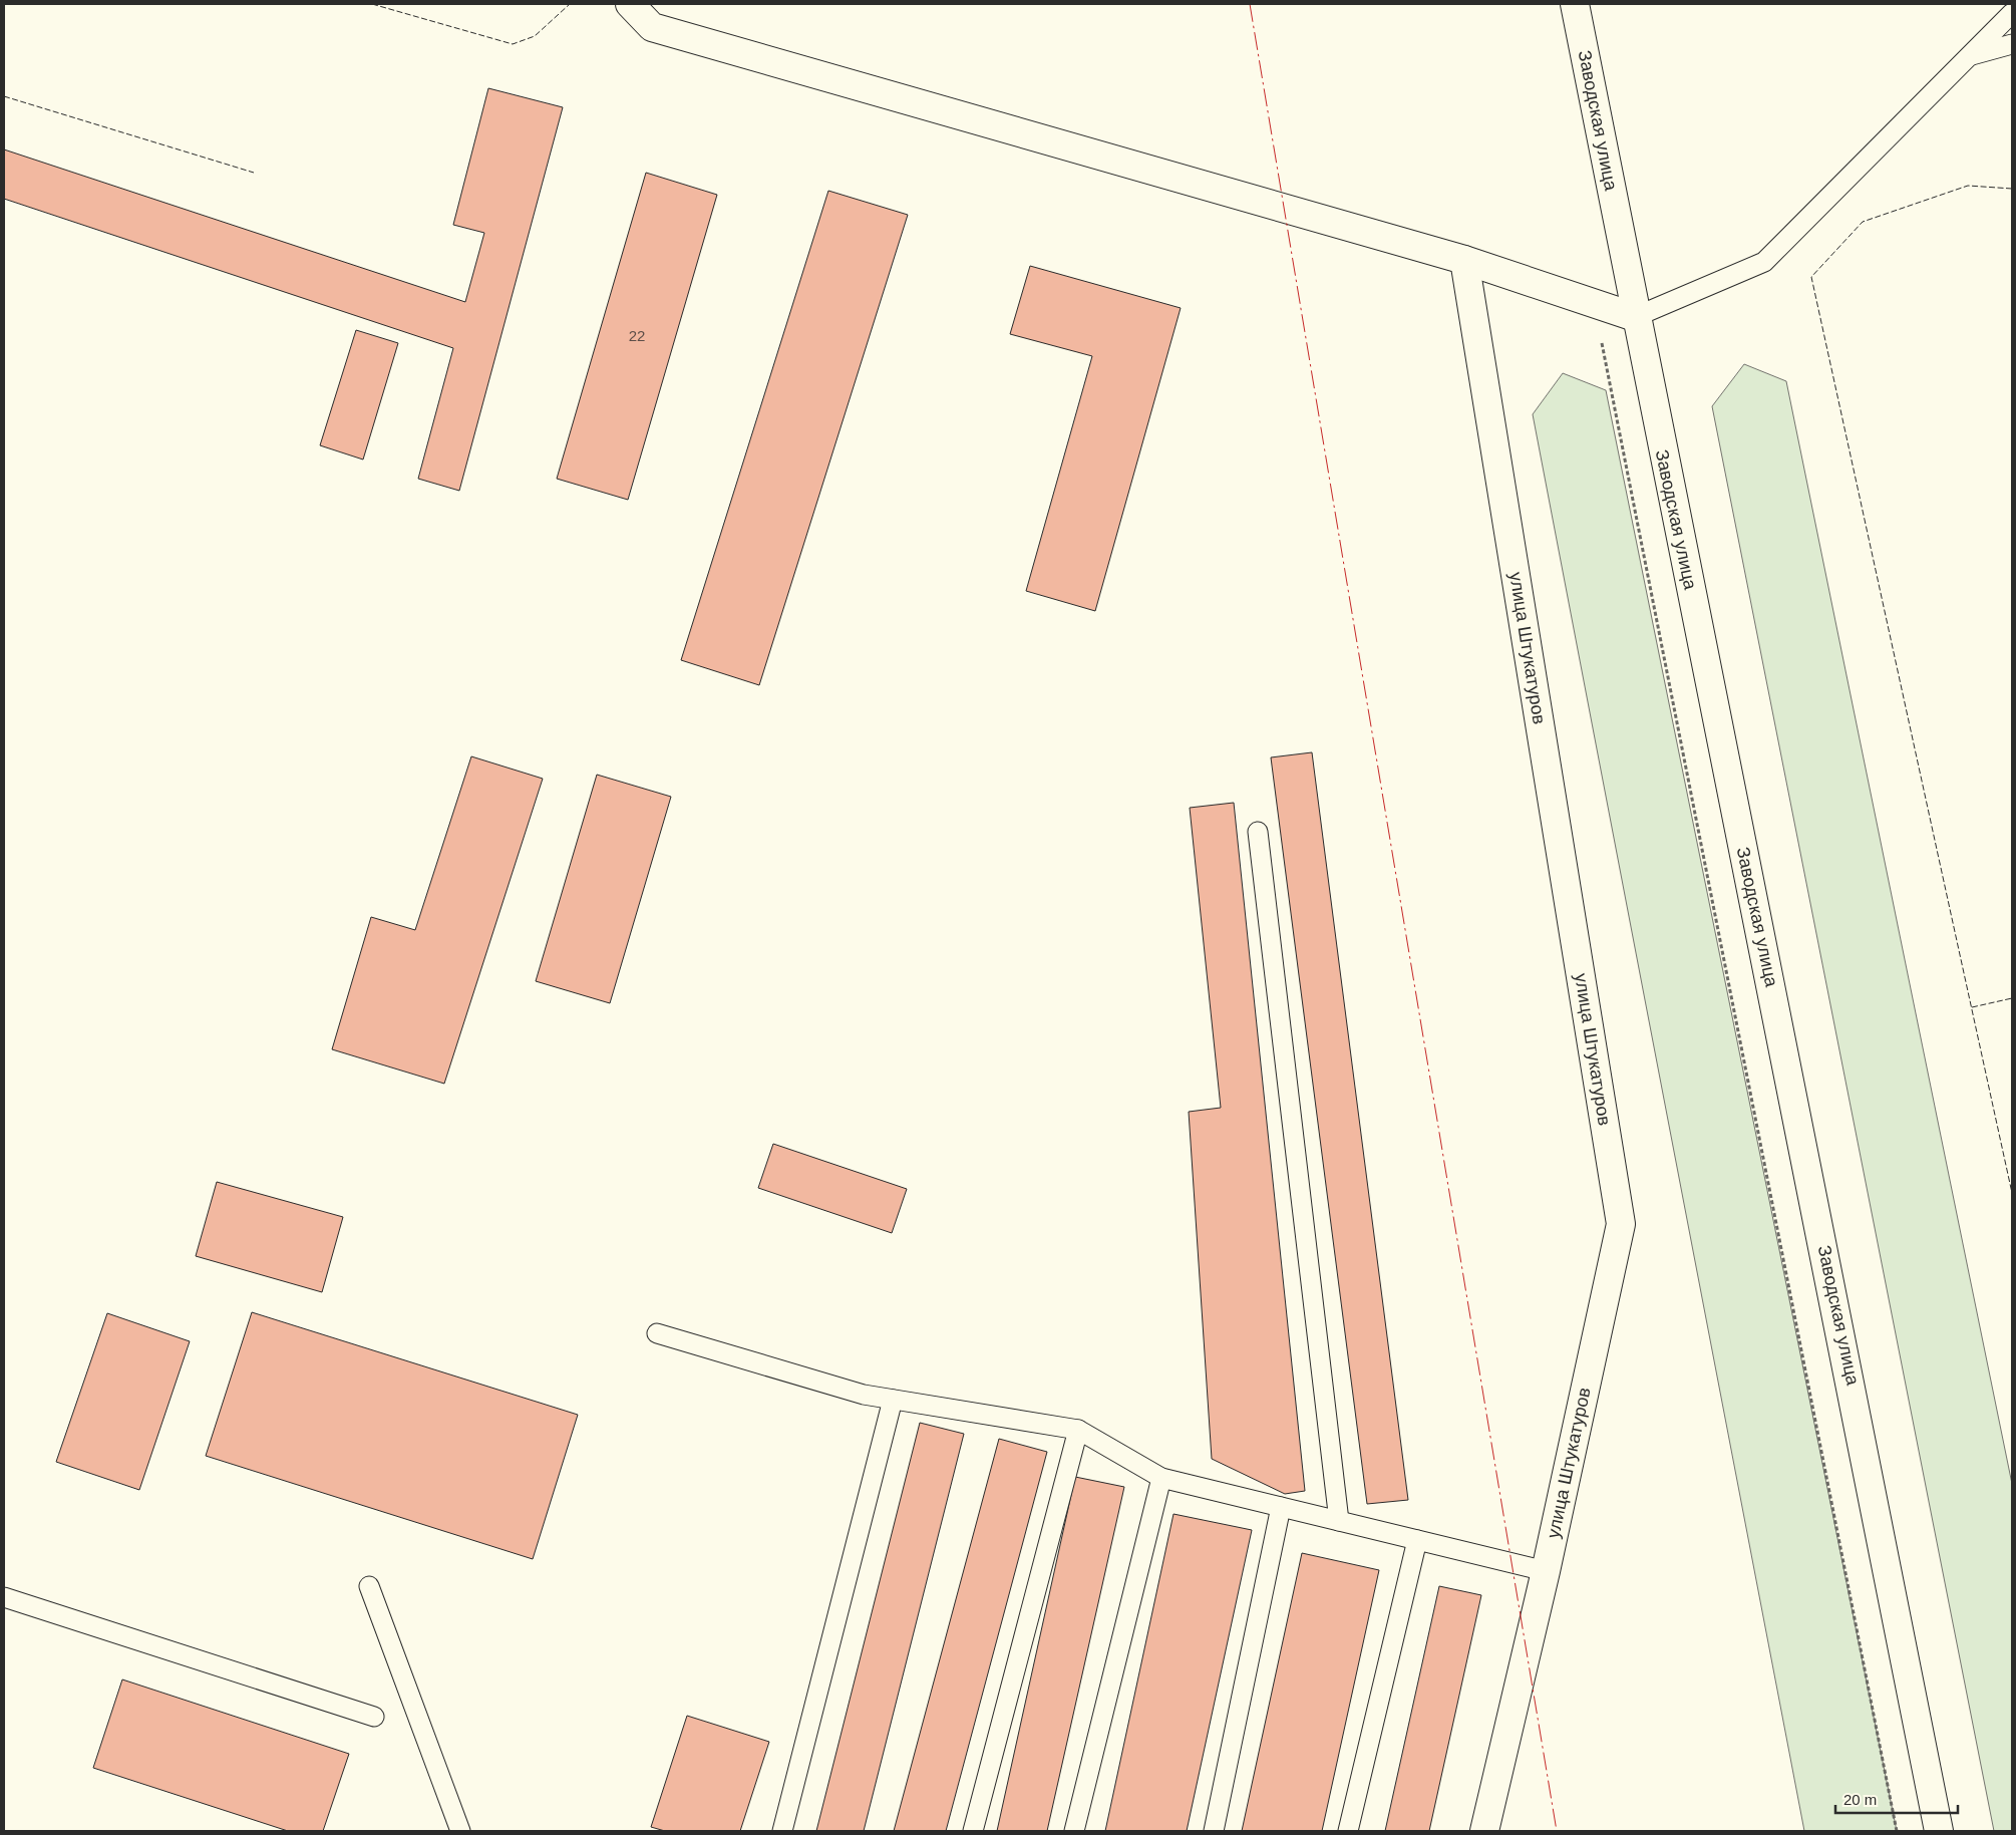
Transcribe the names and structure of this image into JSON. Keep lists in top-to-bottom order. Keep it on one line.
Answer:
{"streets":{"street":["Заводская улица","улица Штукатуров"]},"house_numbers":["22"],"scale_bar":"20 m"}
